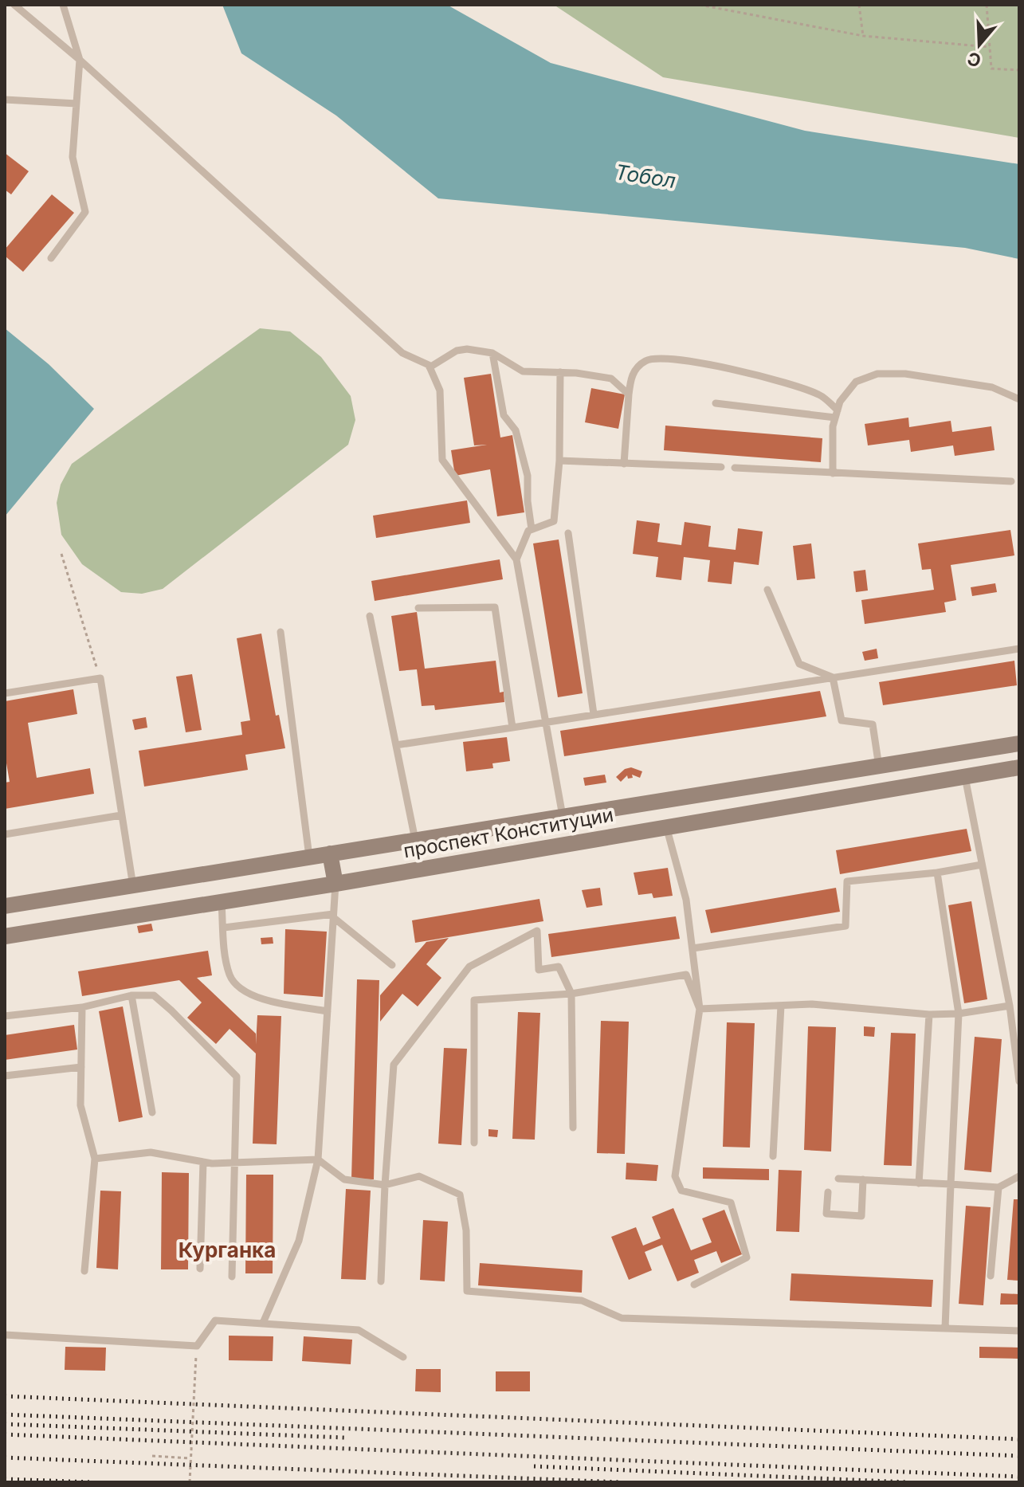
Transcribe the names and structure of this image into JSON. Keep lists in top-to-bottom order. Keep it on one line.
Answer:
{"streets":{"main road":["проспект Конституции"]},"districts":["Курганка"],"water":["Тобол"],"north":"bottom"}
